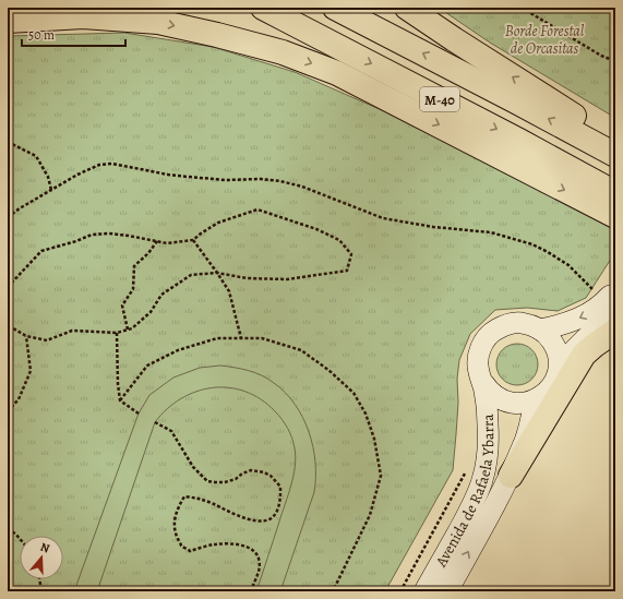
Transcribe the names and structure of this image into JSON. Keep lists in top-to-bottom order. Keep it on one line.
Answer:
{"streets":{"highway":["M-40"],"main road":["Avenida de Rafaela Ybarra"]},"parks":["Borde Forestal de Orcasitas"],"scale_bar":"50 m","north":"top"}
